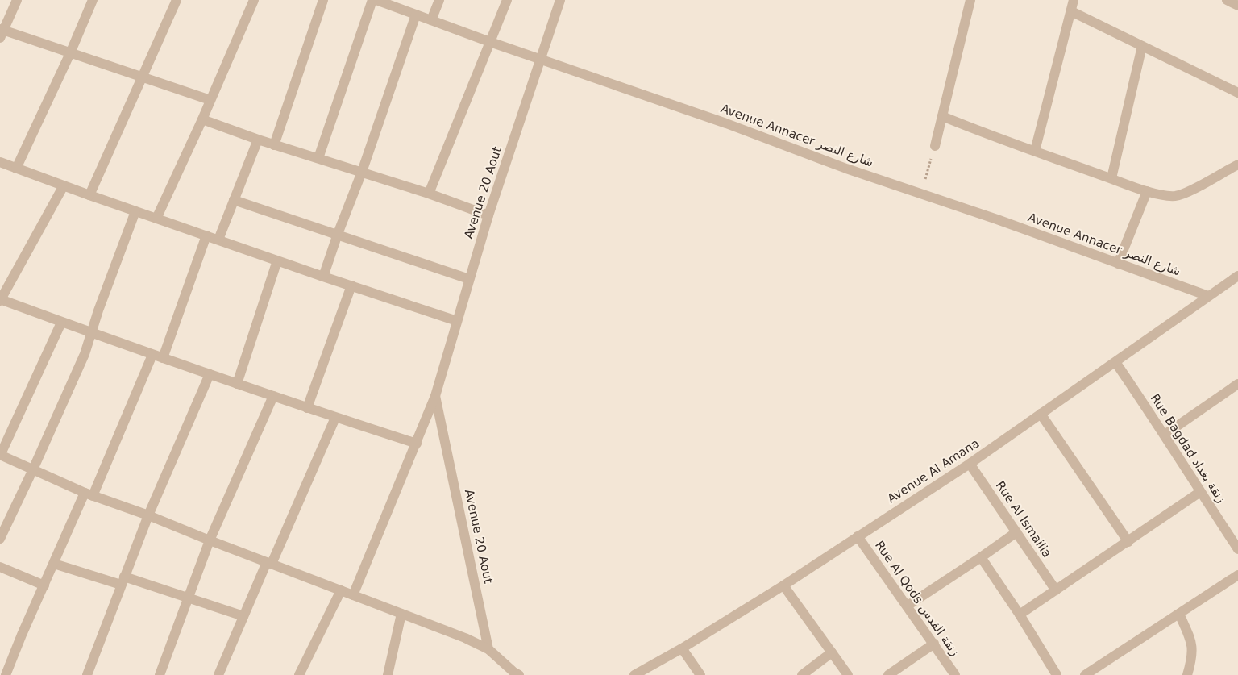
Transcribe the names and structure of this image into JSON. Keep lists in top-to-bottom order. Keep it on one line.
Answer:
{"streets":{"street":["Avenue Annacer شارع النصر","Avenue 20 Aout","Rue Bagdad زنقة بغداد","Avenue Al Amana","Rue Al Ismailia","Rue Al Qods زنقة القدس"]},"crossings":[["Avenue Annacer شارع النصر","Avenue 20 Aout"],["Avenue Annacer شارع النصر","Avenue Al Amana"],["Rue Bagdad زنقة بغداد","Avenue Al Amana"],["Avenue Al Amana","Rue Al Ismailia"],["Avenue Al Amana","Rue Al Qods زنقة القدس"]]}
